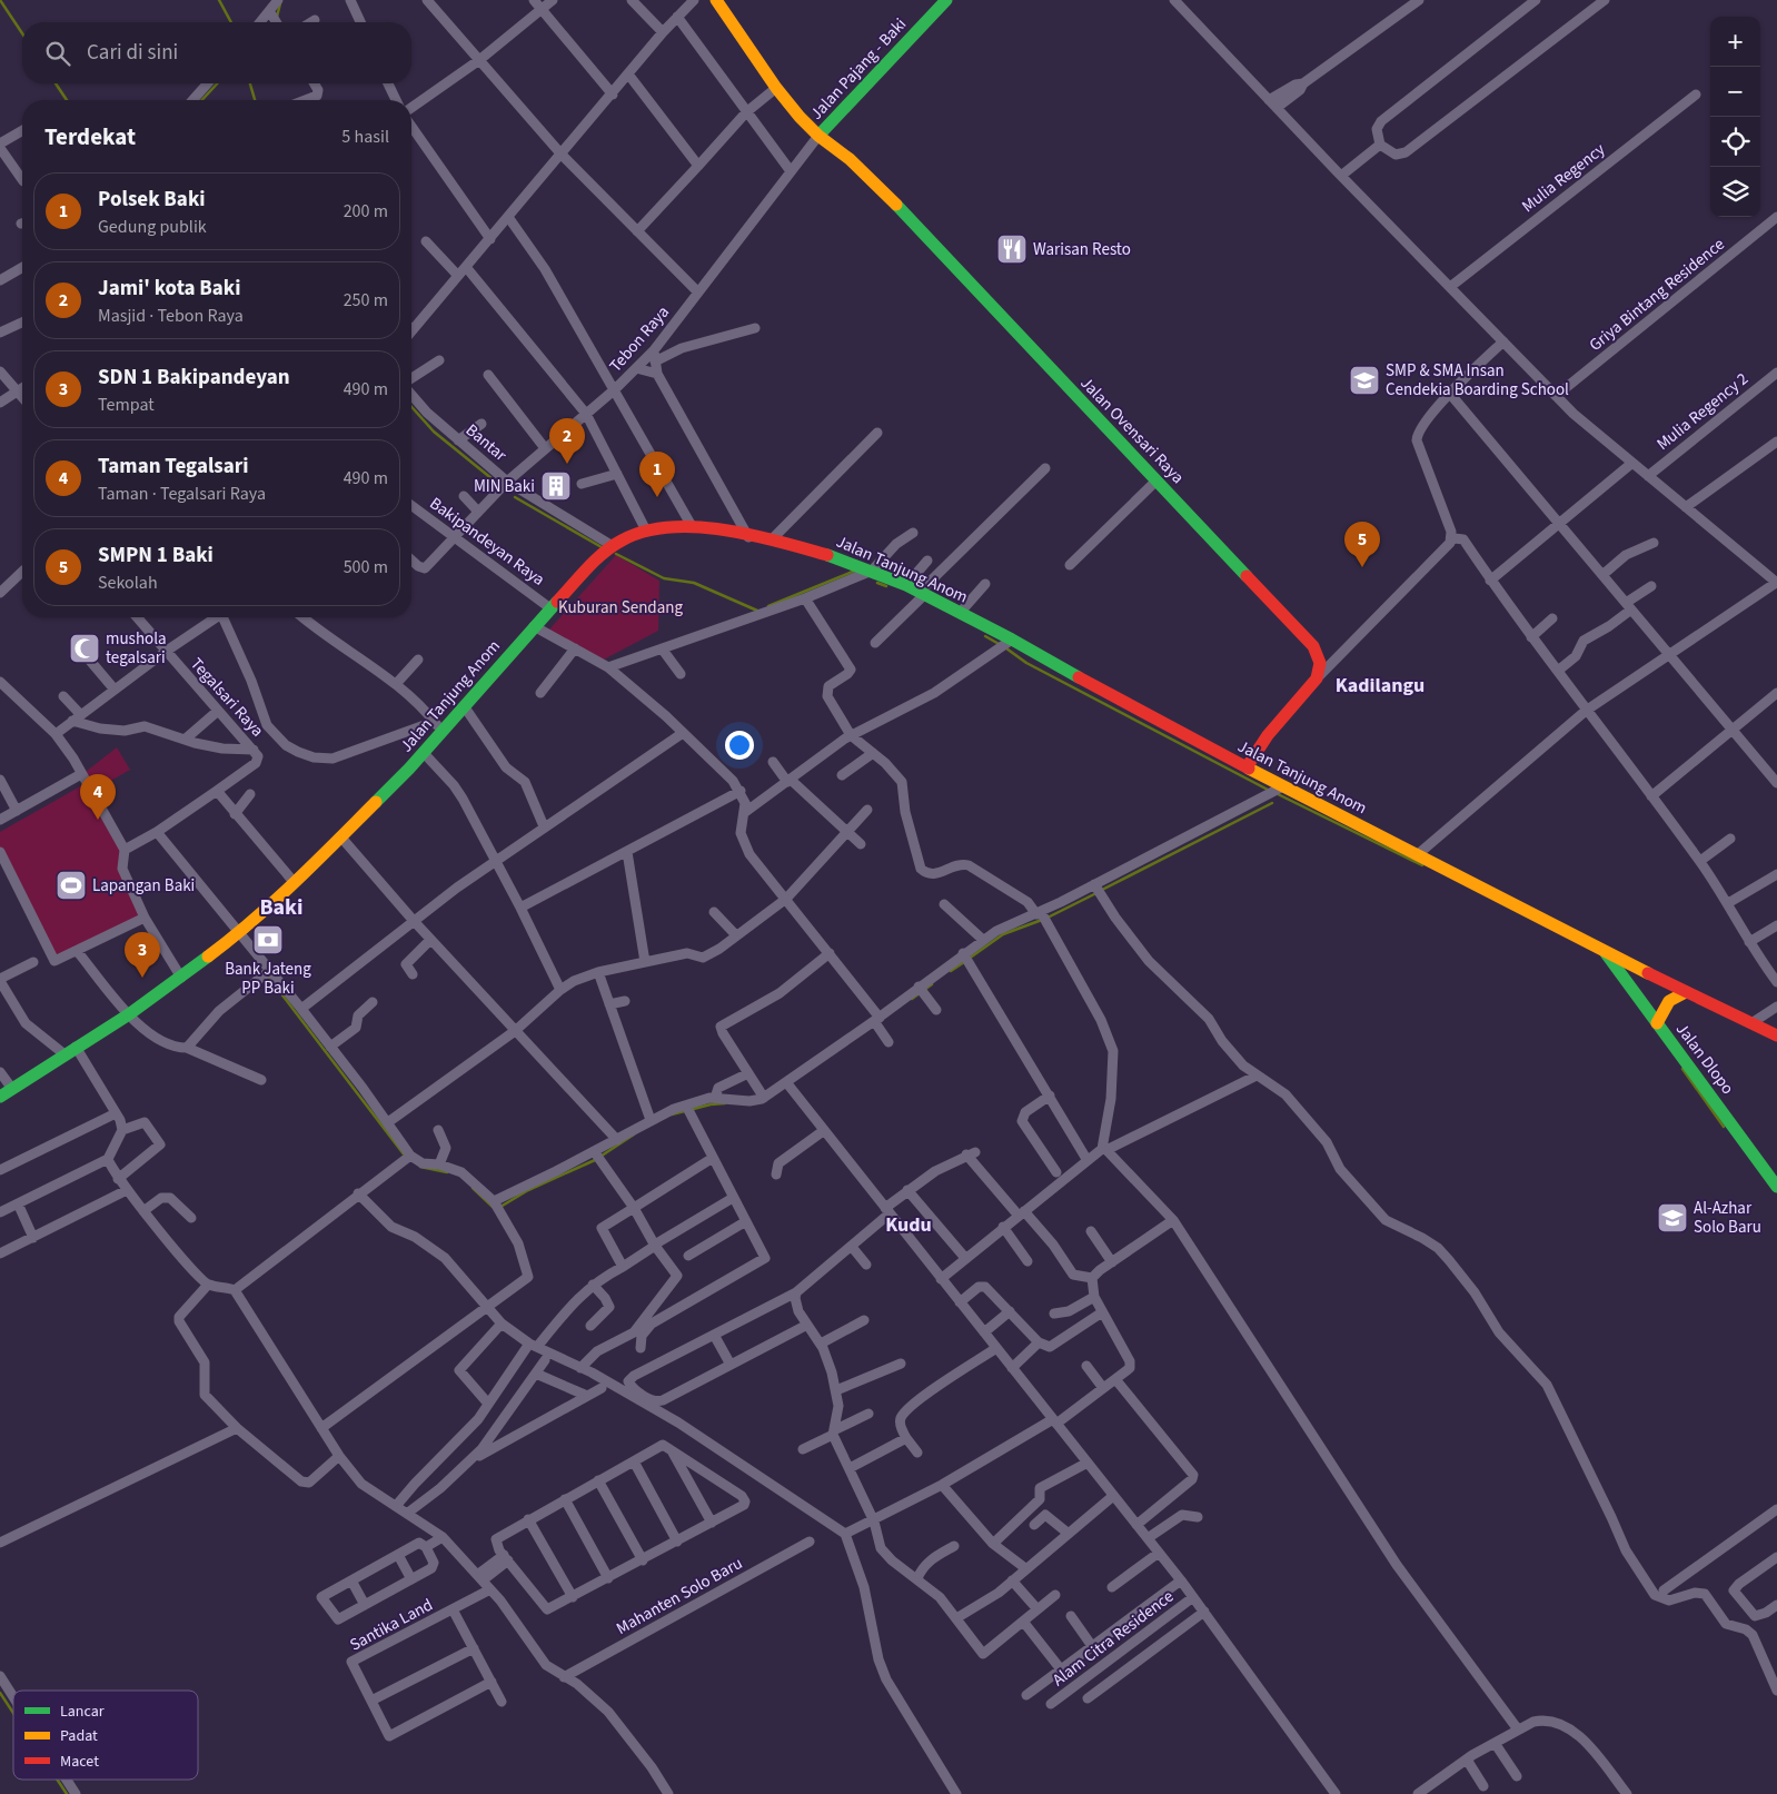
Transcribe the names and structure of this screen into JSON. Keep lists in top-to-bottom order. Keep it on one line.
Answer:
{"streets":{"main road":["Jalan Pajang - Baki","Jalan Ovensari Raya","Jalan Tanjung Anom","Jalan Dlopo"],"street":["Mulia Regency","Griya Bintang Residence","Tebon Raya","Mulia Regency 2","Bantar","Bakipandeyan Raya","Tegalsari Raya","Mahanten Solo Baru","Santika Land","Alam Citra Residence"]},"crossings":[["Jalan Pajang - Baki","Tebon Raya"],["Jalan Pajang - Baki","Jalan Ovensari Raya"],["Tebon Raya","Jalan Ovensari Raya"],["Tebon Raya","Bantar"],["Tebon Raya","Bakipandeyan Raya"],["Bantar","Jalan Tanjung Anom"],["Bakipandeyan Raya","Jalan Tanjung Anom"],["Jalan Tanjung Anom","Jalan Dlopo"]],"districts":["Kadilangu","Baki","Kudu"],"parks":["Kuburan Sendang"],"places":{"restaurant":["Warisan Resto"],"school or university":["SMP & SMA Insan Cendekia Boarding School","Al-Azhar Solo Baru"],"building":["MIN Baki"],"mosque":["mushola tegalsari"],"sports":["Lapangan Baki"],"bank":["Bank Jateng PP Baki"]},"legend":["Lancar","Padat","Macet"],"page":{"map_buttons":["+","−"],"search":"Cari di sini","heading":["Terdekat","5 hasil"],"list":[{"mark":"1","name":"Polsek Baki","note":"Gedung publik","value":"200 m"},{"mark":"2","name":"Jami' kota Baki","note":"Masjid · Tebon Raya","value":"250 m"},{"mark":"3","name":"SDN 1 Bakipandeyan","note":"Tempat","value":"490 m"},{"mark":"4","name":"Taman Tegalsari","note":"Taman · Tegalsari Raya","value":"490 m"},{"mark":"5","name":"SMPN 1 Baki","note":"Sekolah","value":"500 m"}],"pins":["2","1","5","4","3"]}}
